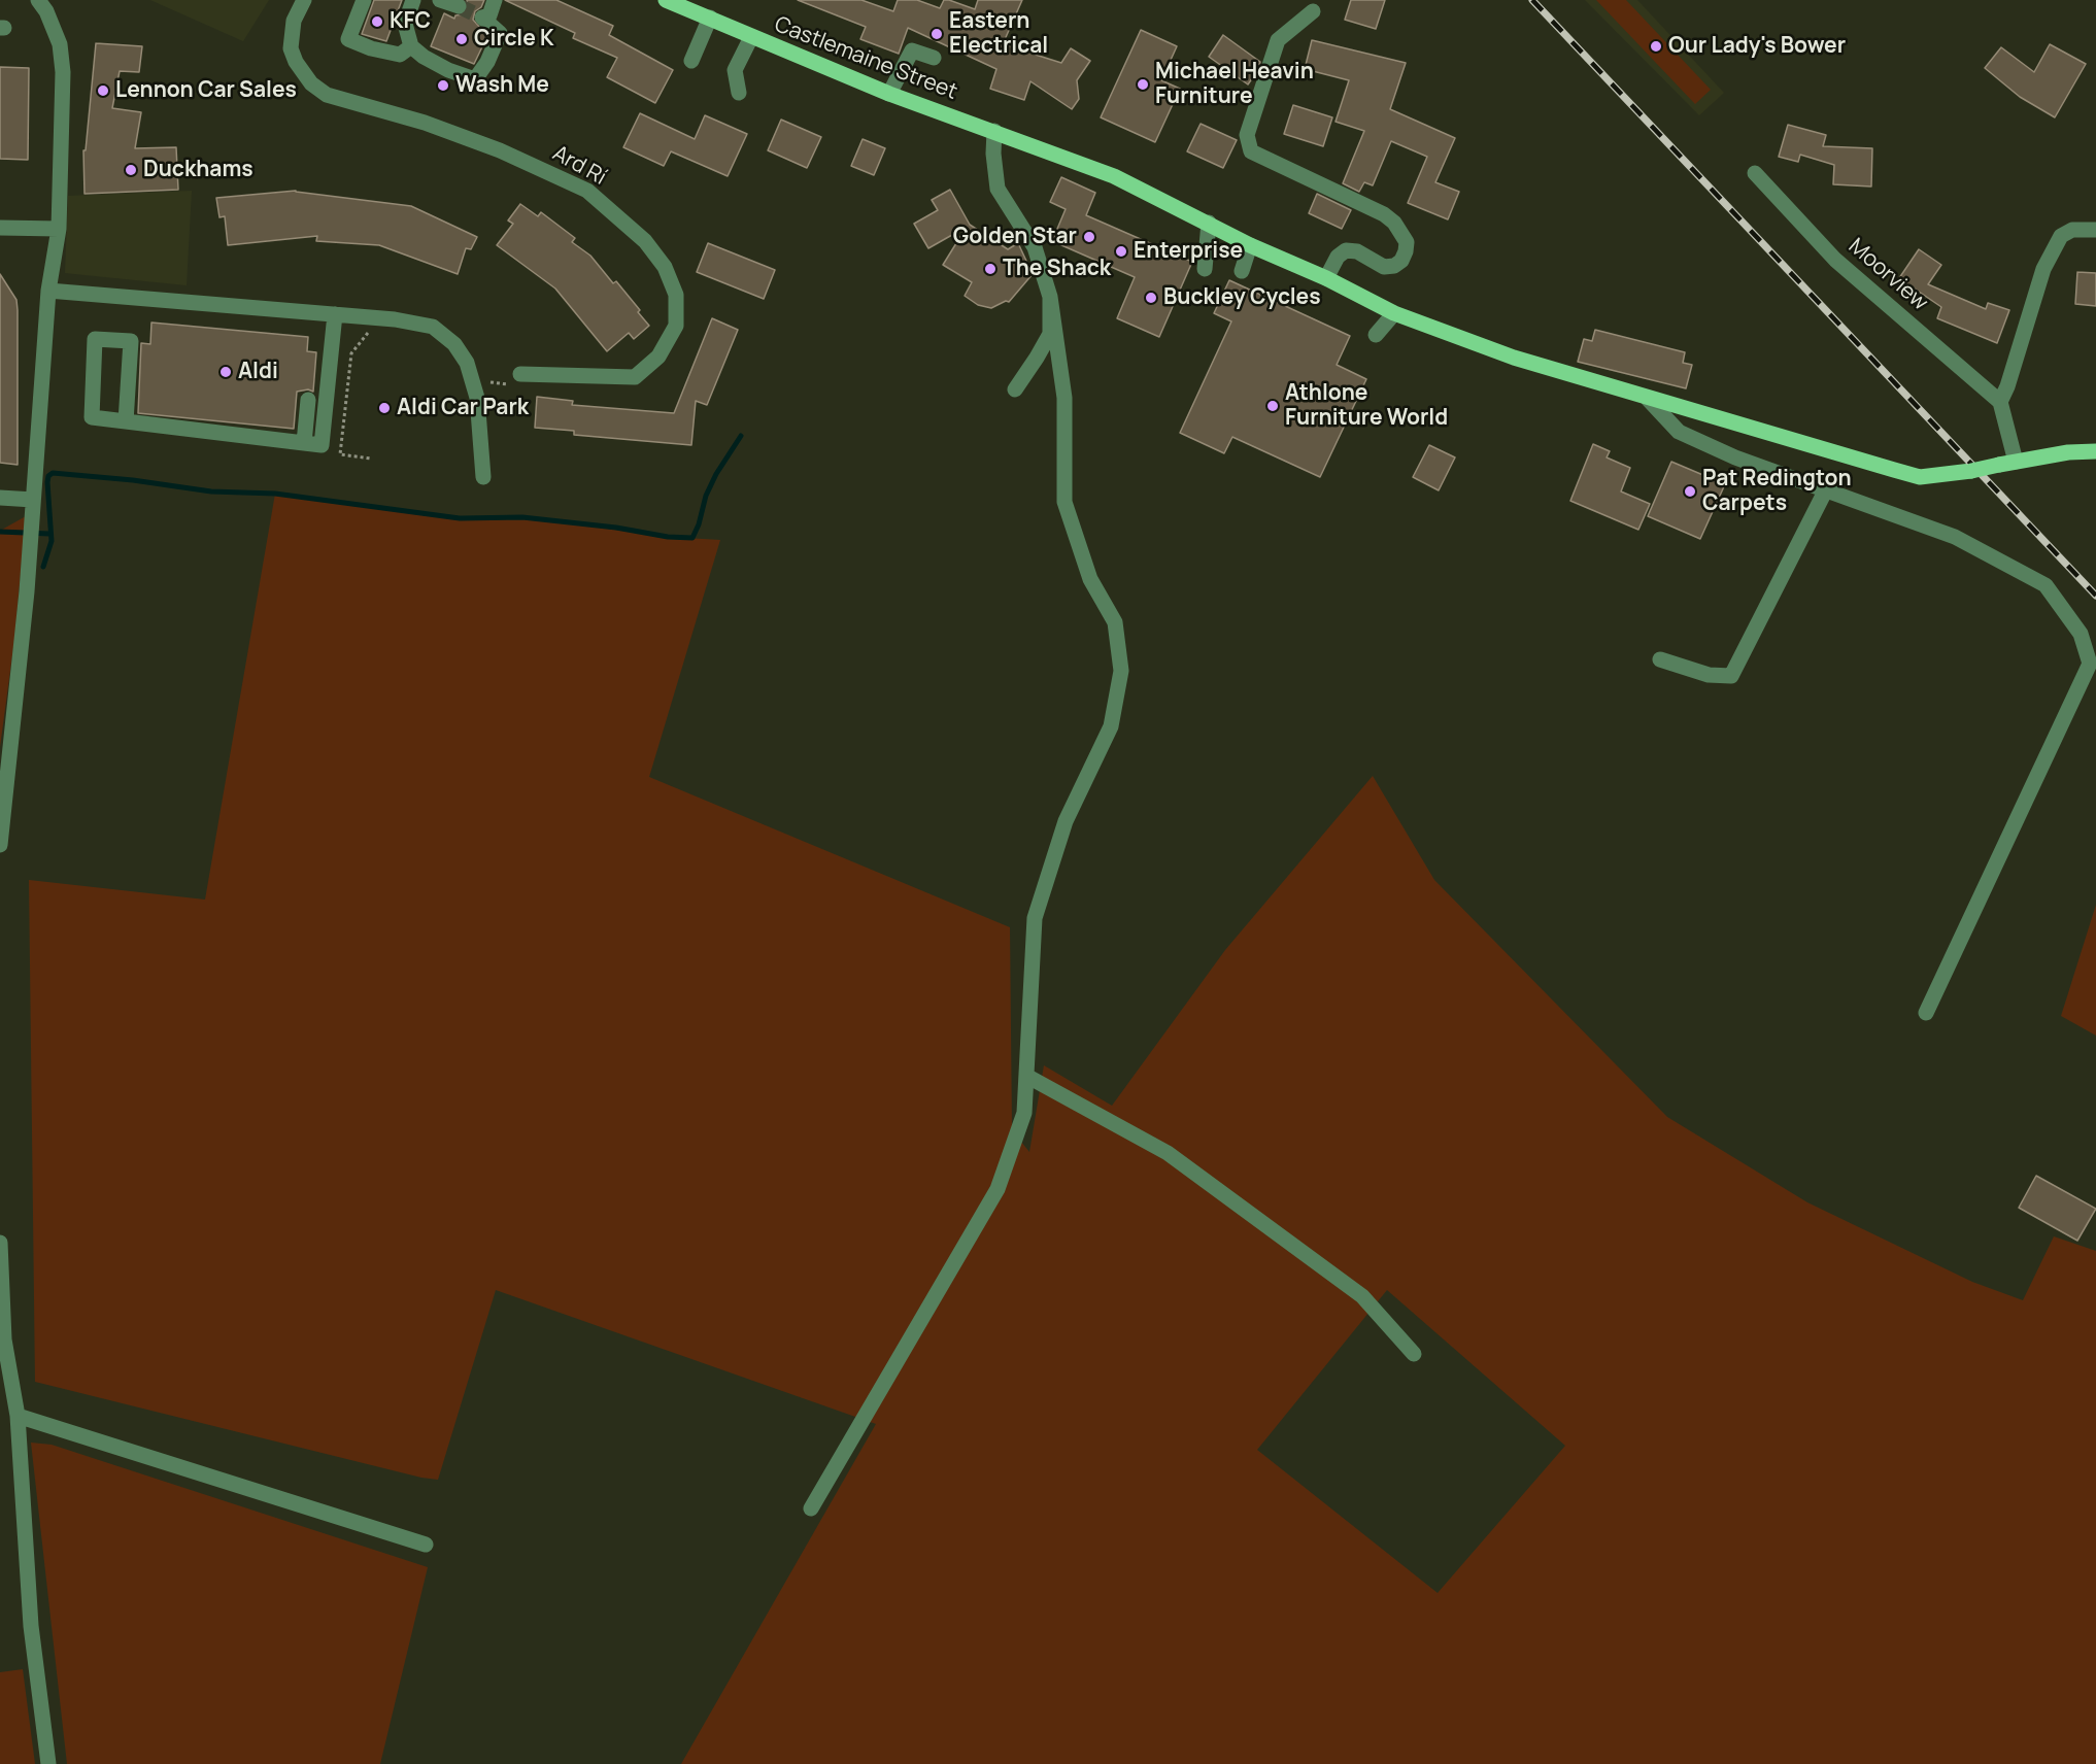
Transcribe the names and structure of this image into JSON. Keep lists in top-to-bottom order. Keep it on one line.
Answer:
{"streets":{"main road":["Castlemaine Street"],"street":["Ard Rí","Moorview"]},"places":["KFC","Eastern Electrical","Circle K","Our Lady's Bower","Michael Heavin Furniture","Wash Me","Lennon Car Sales","Duckhams","Golden Star","Enterprise","The Shack","Buckley Cycles","Aldi","Athlone Furniture World","Aldi Car Park","Pat Redington Carpets"]}
